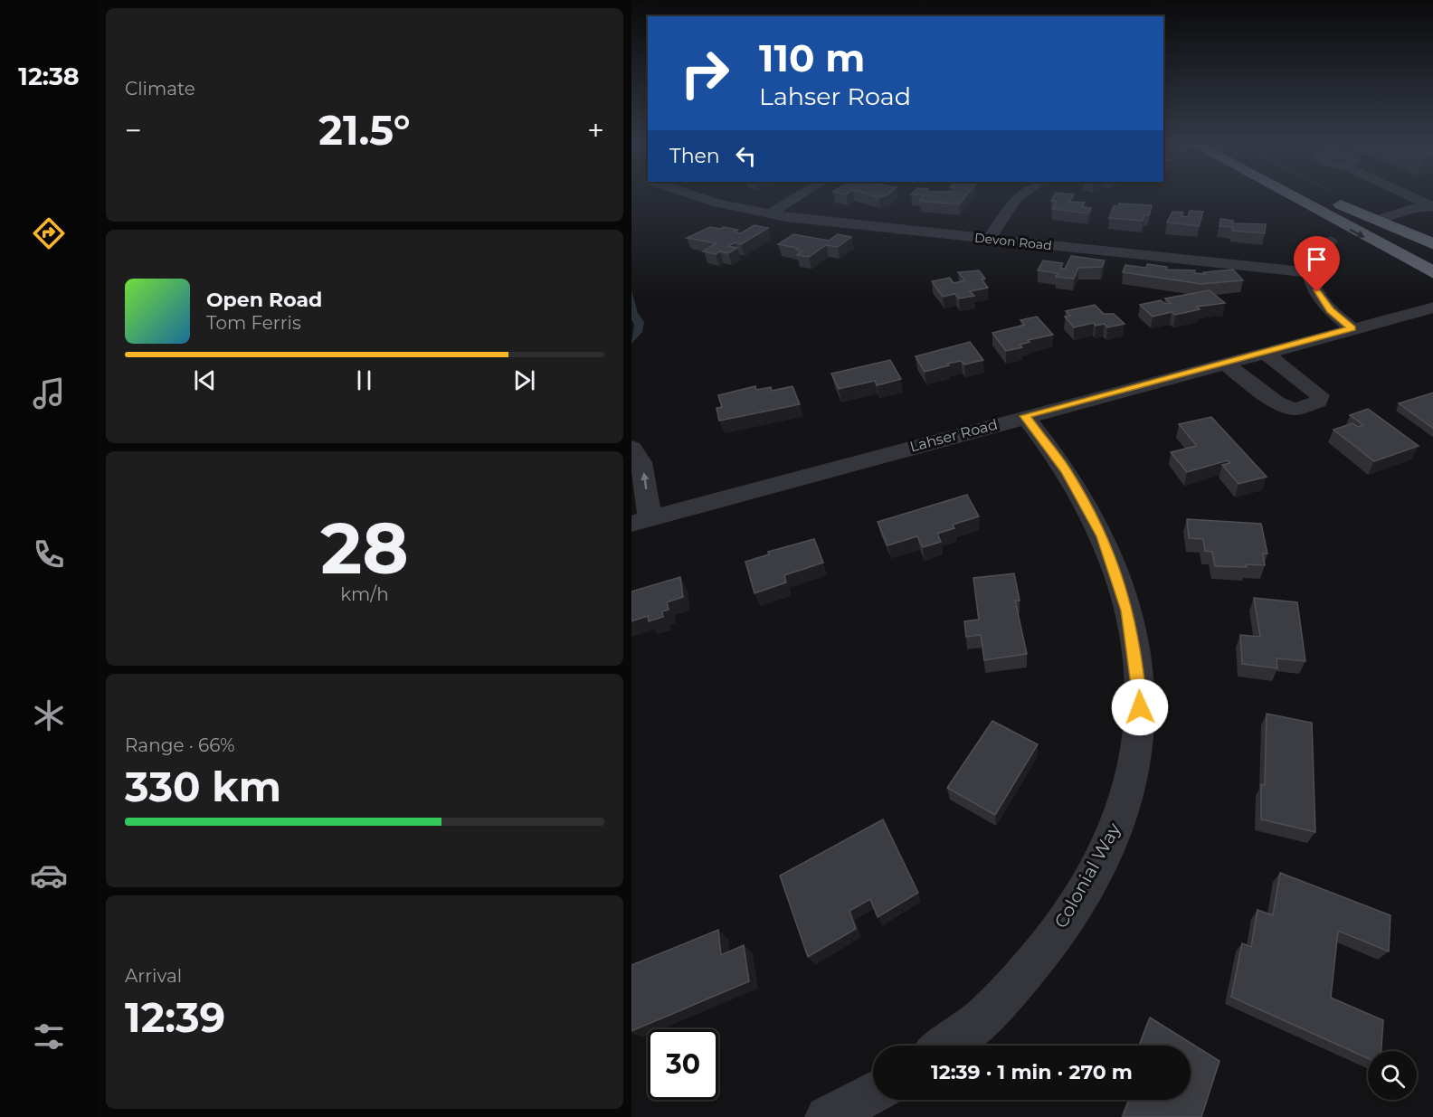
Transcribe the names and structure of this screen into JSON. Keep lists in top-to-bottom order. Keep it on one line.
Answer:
{"streets":{"street":["Devon Road","Lahser Road","Colonial Way"]},"crossings":[["Lahser Road","Colonial Way"]],"page":{"tabs":"12:38","tile":["Climate",["28","km/h"],["Range · 66%","330 km"],["Arrival","12:39"]],"turn":["110 m","Lahser Road"],"heat":["−","21.5°","+"],"then":"Then","song":["Open Road","Tom Ferris"],"limit":"30","trip":"12:39 · 1 min · 270 m"}}
